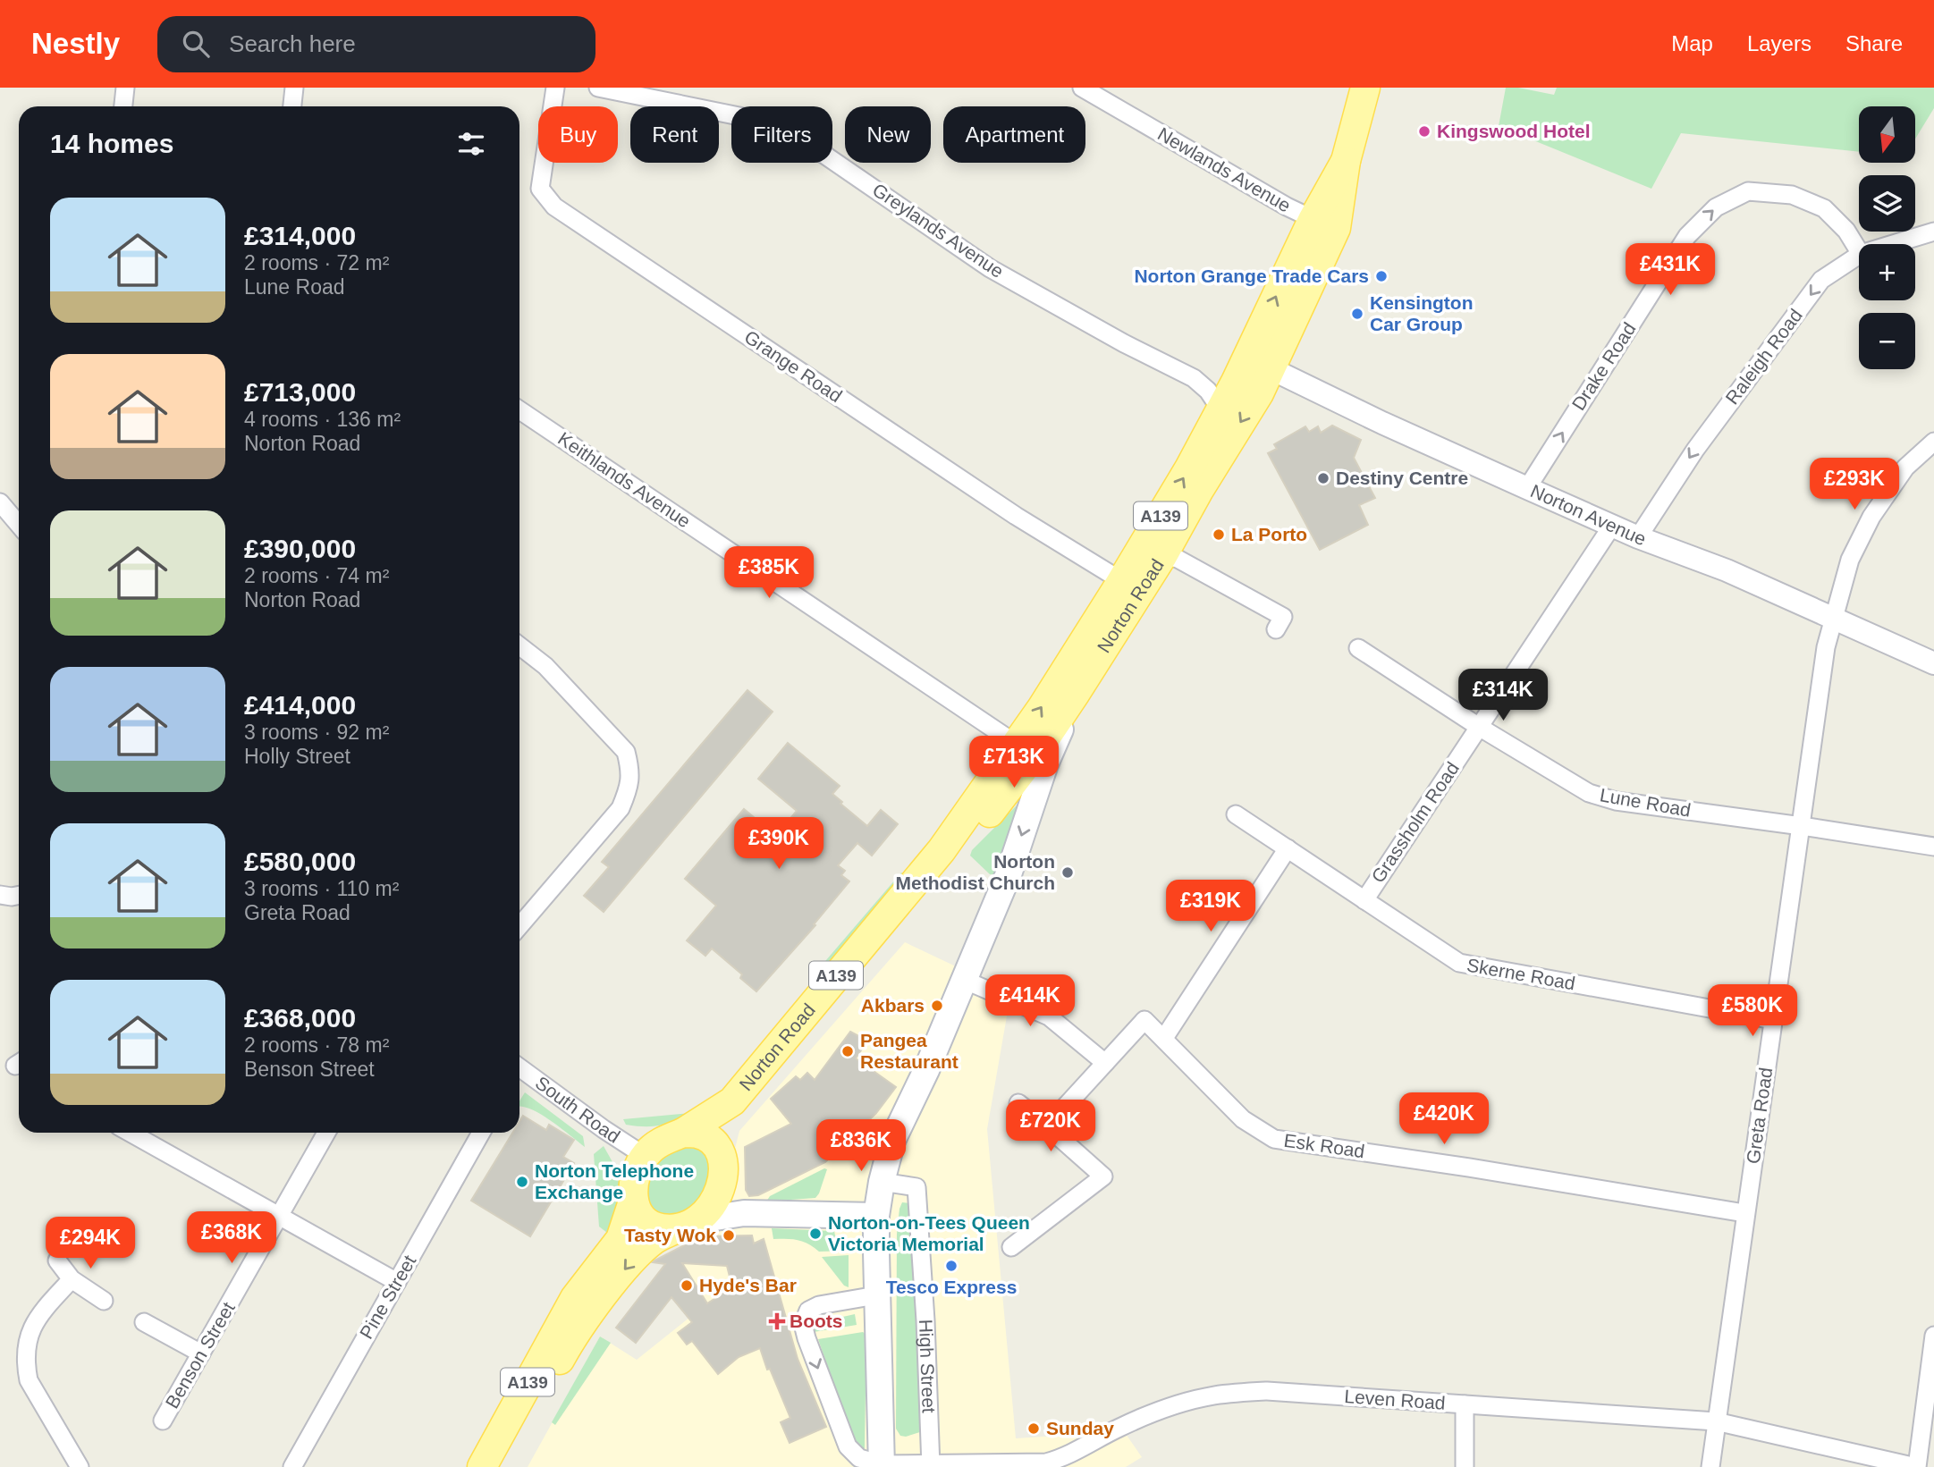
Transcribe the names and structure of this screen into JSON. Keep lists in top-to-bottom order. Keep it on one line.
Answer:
{"streets":{"main road":["A139","Norton Road"],"street":["Newlands Avenue","Greylands Avenue","Raleigh Road","Grange Road","Drake Road","Keithlands Avenue","Norton Avenue","Lune Road","Grassholm Road","Skerne Road","South Road","Greta Road","Esk Road","Pine Street","Benson Street","High Street","Leven Road"]},"crossings":[["Newlands Avenue","Norton Road"],["Greylands Avenue","Norton Road"],["Raleigh Road","Norton Avenue"],["Grange Road","Norton Road"],["Drake Road","Norton Avenue"],["Keithlands Avenue","Norton Road"],["Norton Avenue","Norton Road"],["Norton Avenue","Grassholm Road"],["Norton Avenue","Greta Road"],["A139","Norton Road"],["A139","South Road"],["Norton Road","South Road"],["Lune Road","Grassholm Road"],["Lune Road","Greta Road"],["Grassholm Road","Skerne Road"],["Skerne Road","Greta Road"],["Greta Road","Esk Road"],["Greta Road","Leven Road"],["High Street","Leven Road"]],"one_way":["Raleigh Road"],"places":{"other":["Kingswood Hotel","Norton Grange Trade Cars","Kensington Car Group","Destiny Centre","La Porto","Norton Methodist Church","Akbars","Pangea Restaurant","Norton Telephone Exchange","Norton-on-Tees Queen Victoria Memorial","Tasty Wok","Tesco Express","Hyde's Bar","Sunday"],"health":["Boots"]},"north":"bottom","page":{"header":"Nestly","search":"Search here","nav":["Map","Layers","Share"],"map_buttons":["+","−"],"chip":["Buy","Rent","Filters","New","Apartment"],"heading":"14 homes","list":[{"name":"£314,000","note":"2 rooms · 72 m² · Lune Road"},{"name":"£713,000","note":"4 rooms · 136 m² · Norton Road"},{"name":"£390,000","note":"2 rooms · 74 m² · Norton Road"},{"name":"£414,000","note":"3 rooms · 92 m² · Holly Street"},{"name":"£580,000","note":"3 rooms · 110 m² · Greta Road"},{"name":"£368,000","note":"2 rooms · 78 m² · Benson Street"}],"price":["£431K","£293K","£385K","£314K","£713K","£390K","£319K","£414K","£580K","£420K","£720K","£836K","£368K","£294K"]}}
